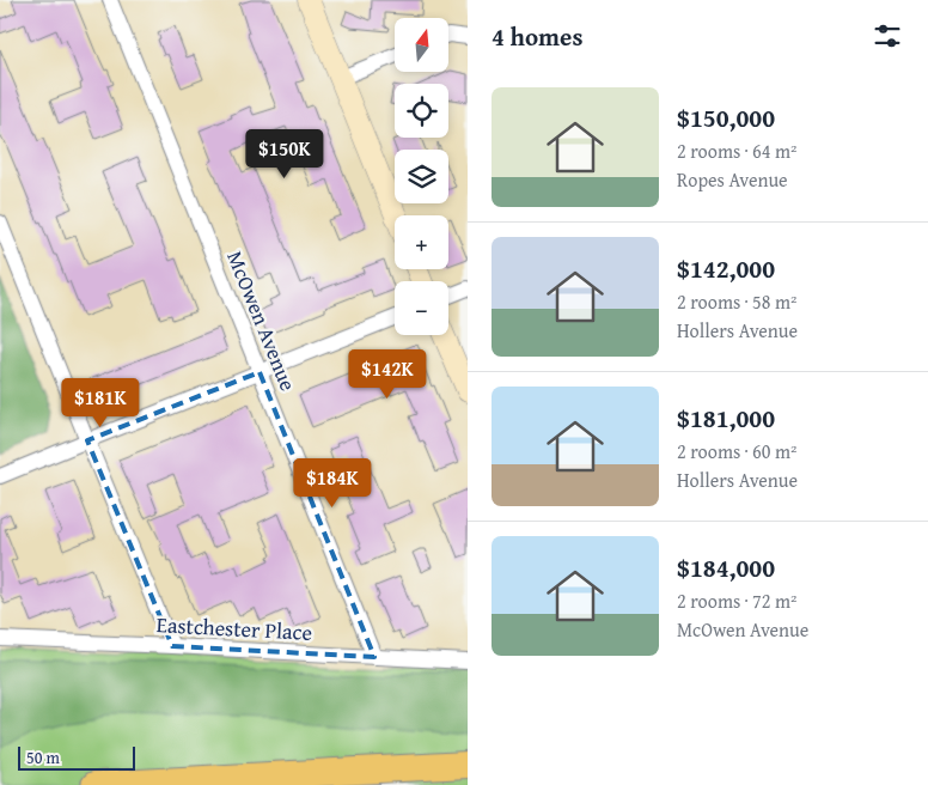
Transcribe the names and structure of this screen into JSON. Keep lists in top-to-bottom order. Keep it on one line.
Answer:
{"streets":{"street":["McOwen Avenue","Eastchester Place"]},"crossings":[["McOwen Avenue","Eastchester Place"]],"scale_bar":"50 m","north":"top","page":{"heading":"4 homes","map_buttons":["+","−"],"list":[{"name":"$150,000","note":"2 rooms · 64 m² · Ropes Avenue"},{"name":"$142,000","note":"2 rooms · 58 m² · Hollers Avenue"},{"name":"$181,000","note":"2 rooms · 60 m² · Hollers Avenue"},{"name":"$184,000","note":"2 rooms · 72 m² · McOwen Avenue"}],"price":["$150K","$142K","$181K","$184K"],"scale":"50 m"}}
